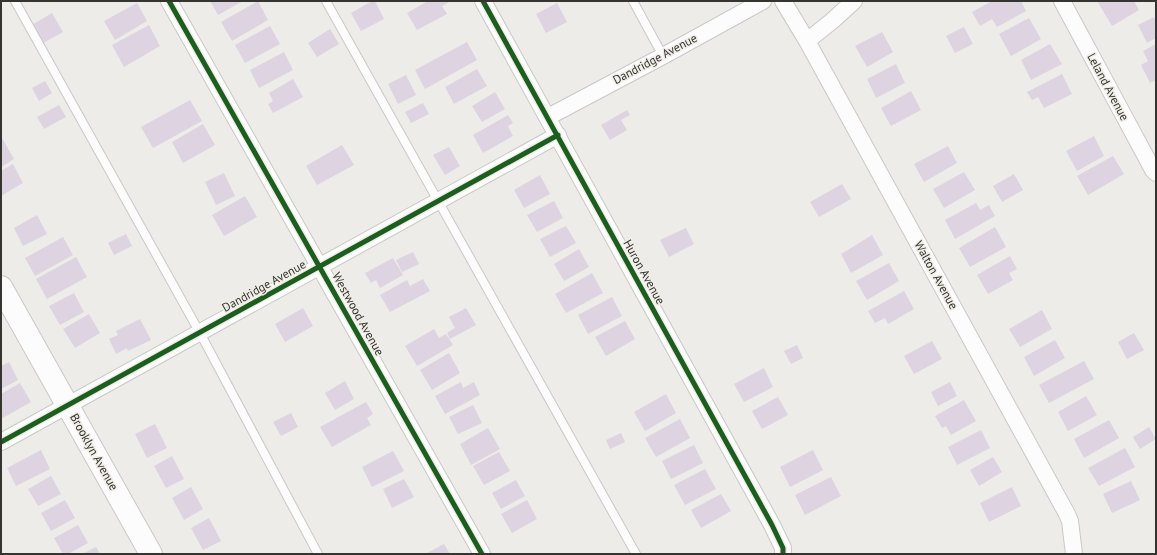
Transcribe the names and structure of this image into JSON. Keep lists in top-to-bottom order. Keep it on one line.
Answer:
{"streets":{"street":["Dandridge Avenue","Leland Avenue","Huron Avenue","Walton Avenue","Westwood Avenue","Brooklyn Avenue"]},"crossings":[["Dandridge Avenue","Huron Avenue"],["Dandridge Avenue","Westwood Avenue"],["Dandridge Avenue","Brooklyn Avenue"]]}
